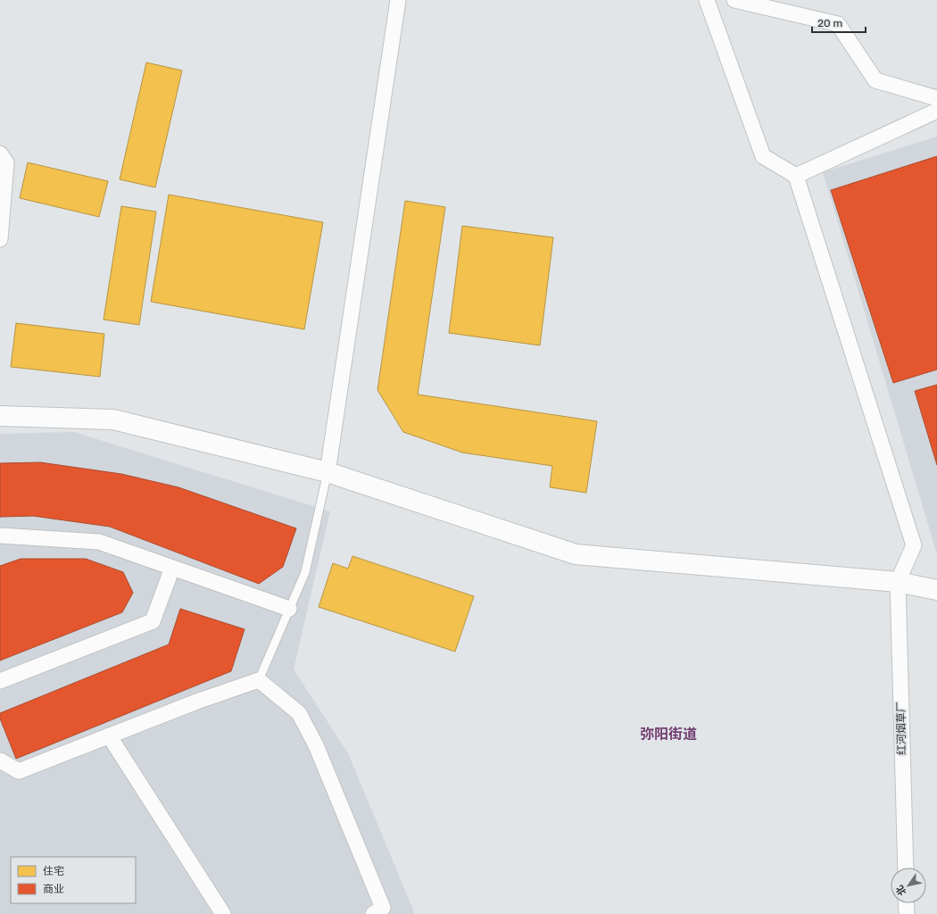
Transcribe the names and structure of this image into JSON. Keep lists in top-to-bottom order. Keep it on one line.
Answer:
{"streets":{"street":["红河烟草厂"]},"districts":["弥阳街道"],"legend":["住宅","商业"],"scale_bar":"20 m","north":"bottom left"}
